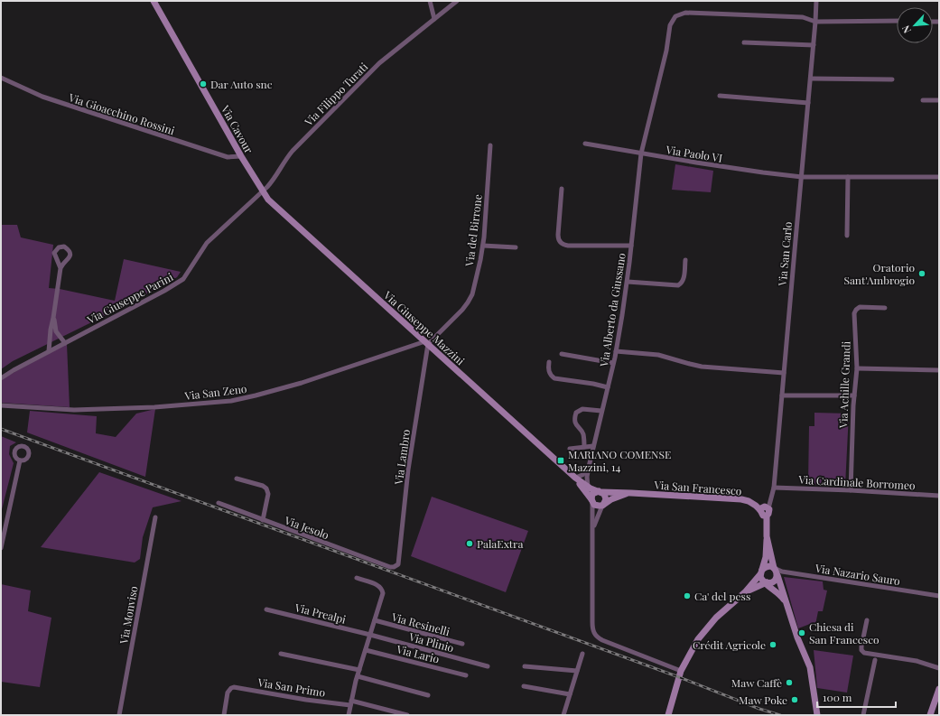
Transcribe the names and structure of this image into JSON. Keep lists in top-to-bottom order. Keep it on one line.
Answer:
{"streets":{"street":["Via Filippo Turati","Via Gioacchino Rossini","Via Cavour","Via Paolo VI","Via del Birrone","Via San Carlo","Via Giuseppe Parini","Via Alberto da Giussano","Via Giuseppe Mazzini","Via Achille Grandi","Via San Zeno","Via Lambro","Via Cardinale Borromeo","Via San Francesco","Via Jesolo","Via Nazario Sauro","Via Prealpi","Via Monviso","Via Resinelli","Via Plinio","Via Lario","Via San Primo"]},"crossings":[["Via Filippo Turati","Via Cavour"],["Via Filippo Turati","Via Giuseppe Parini"],["Via Filippo Turati","Via Giuseppe Mazzini"],["Via Gioacchino Rossini","Via Cavour"],["Via Cavour","Via Giuseppe Parini"],["Via Cavour","Via Giuseppe Mazzini"],["Via Paolo VI","Via San Carlo"],["Via Paolo VI","Via Alberto da Giussano"],["Via del Birrone","Via Giuseppe Mazzini"],["Via del Birrone","Via San Zeno"],["Via del Birrone","Via Lambro"],["Via San Carlo","Via Alberto da Giussano"],["Via San Carlo","Via Cardinale Borromeo"],["Via San Carlo","Via San Francesco"],["Via Giuseppe Parini","Via Giuseppe Mazzini"],["Via Alberto da Giussano","Via Giuseppe Mazzini"],["Via Giuseppe Mazzini","Via San Zeno"],["Via Giuseppe Mazzini","Via Lambro"],["Via Giuseppe Mazzini","Via San Francesco"],["Via Achille Grandi","Via Cardinale Borromeo"],["Via San Zeno","Via Lambro"],["Via Lambro","Via Jesolo"],["Via Prealpi","Via Plinio"]],"places":{"other":["Dar Auto snc","Oratorio Sant'Ambrogio","PalaExtra","Ca' del pess","Chiesa di San Francesco","Crédit Agricole","Maw Caffè","Maw Poke"],"transit":["MARIANO COMENSE Mazzini, 14"]},"scale_bar":"100 m","north":"bottom left"}
